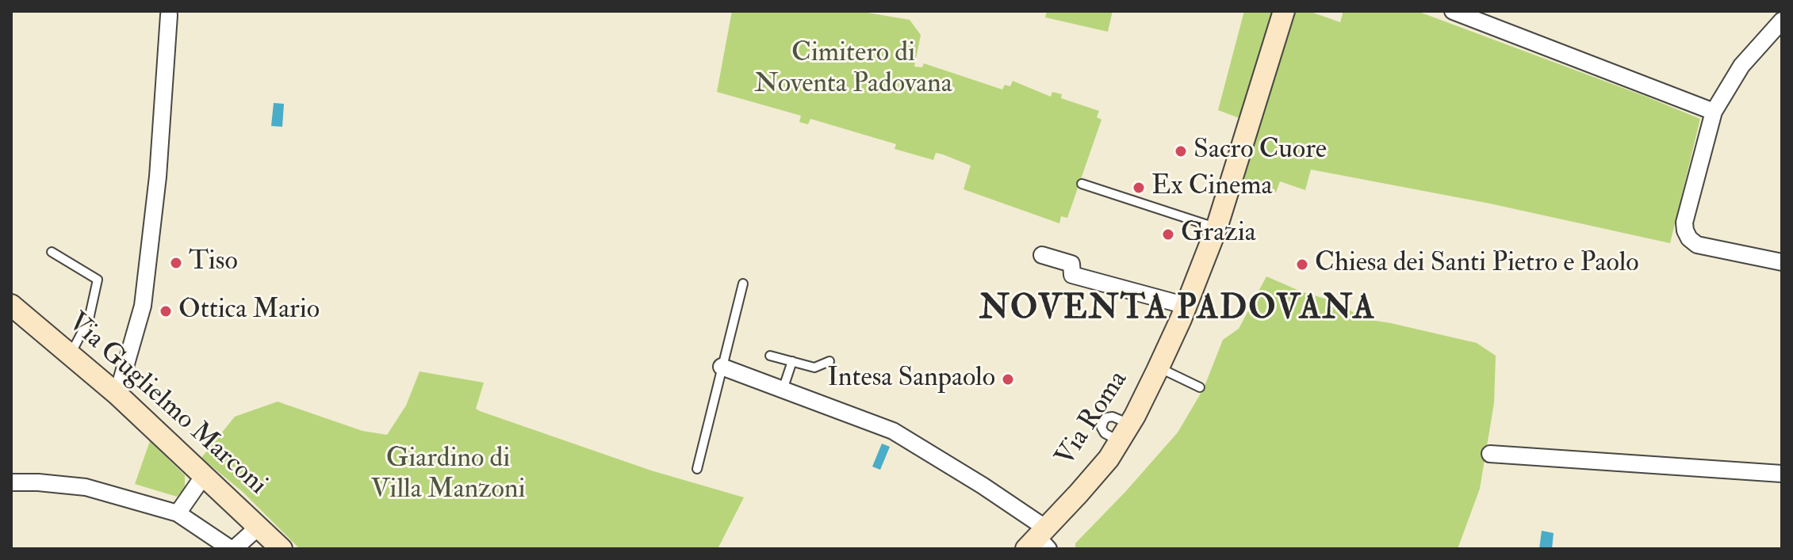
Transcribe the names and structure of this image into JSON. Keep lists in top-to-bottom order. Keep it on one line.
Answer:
{"streets":{"street":["Via Guglielmo Marconi","Via Roma"]},"districts":["NOVENTA PADOVANA"],"parks":["Cimitero di Noventa Padovana","Giardino di Villa Manzoni"],"places":["Sacro Cuore","Ex Cinema","Grazia","Tiso","Chiesa dei Santi Pietro e Paolo","Ottica Mario","Intesa Sanpaolo"]}
